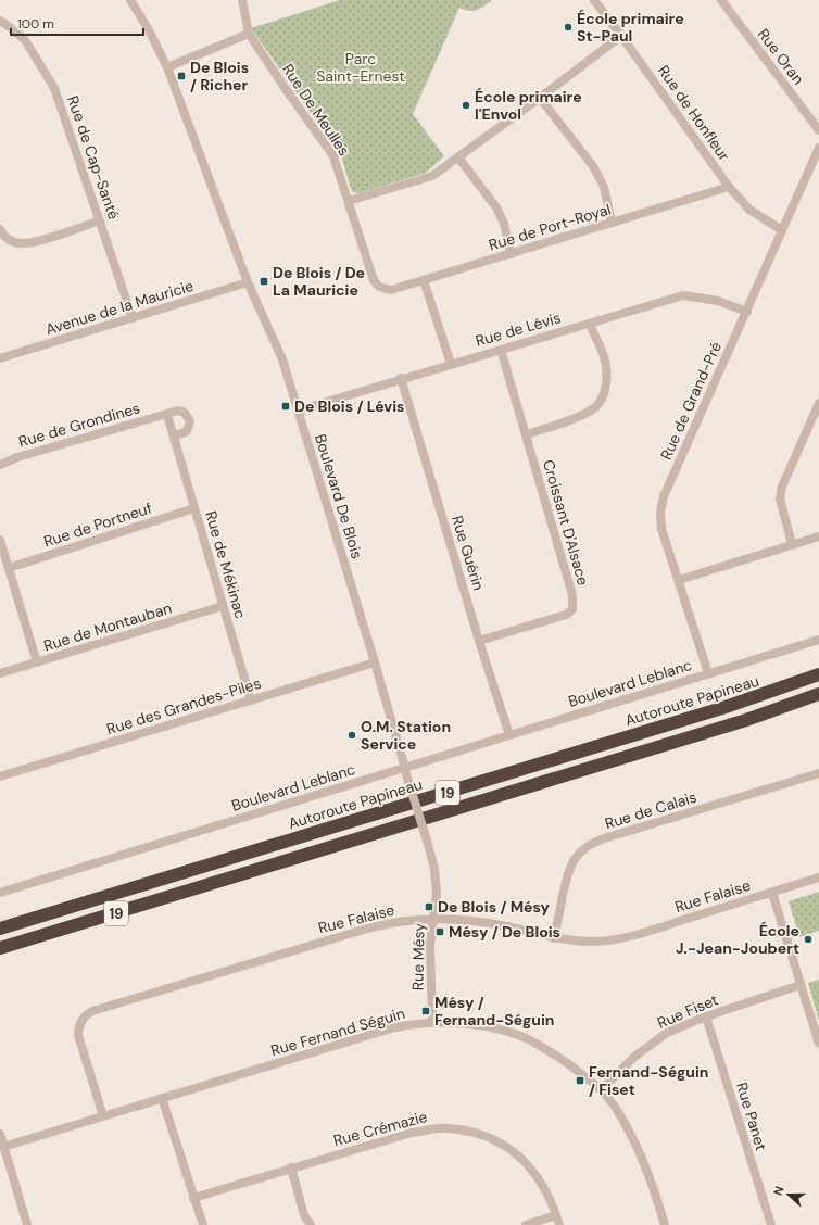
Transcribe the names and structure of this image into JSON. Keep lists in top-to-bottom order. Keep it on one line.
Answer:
{"streets":{"highway":["Autoroute Papineau","19"],"street":["Rue Oran","Rue De Meulles","Rue de Honfleur","Rue de Cap-Santé","Rue de Port-Royal","Avenue de la Mauricie","Rue de Lévis","Rue de Grand-Pré","Rue de Grondines","Boulevard De Blois","Croissant D'Alsace","Rue de Portneuf","Rue Guérin","Rue de Mékinac","Rue de Montauban","Boulevard Leblanc","Rue des Grandes-Piles","Rue de Calais","Rue Falaise","Rue Mésy","Rue Fiset","Rue Fernand Séguin","Rue Panet","Rue Crémazie"]},"crossings":[["Rue De Meulles","Rue de Port-Royal"],["Rue de Honfleur","Rue de Port-Royal"],["Rue de Honfleur","Rue de Grand-Pré"],["Rue de Cap-Santé","Avenue de la Mauricie"],["Avenue de la Mauricie","Boulevard De Blois"],["Rue de Lévis","Rue de Grand-Pré"],["Rue de Lévis","Boulevard De Blois"],["Rue de Lévis","Croissant D'Alsace"],["Rue de Lévis","Rue Guérin"],["Rue de Grand-Pré","Boulevard Leblanc"],["Rue de Grondines","Rue de Mékinac"],["Boulevard De Blois","Boulevard Leblanc"],["Boulevard De Blois","Rue des Grandes-Piles"],["Boulevard De Blois","Rue Mésy"],["Croissant D'Alsace","Rue Guérin"],["Rue de Portneuf","Rue de Mékinac"],["Rue Guérin","Boulevard Leblanc"],["Rue de Mékinac","Rue de Montauban"],["Rue de Mékinac","Rue des Grandes-Piles"],["Boulevard Leblanc","Rue Mésy"],["Rue de Calais","Rue Falaise"],["Rue Falaise","Rue Mésy"],["Rue Falaise","Rue Fernand Séguin"],["Rue Mésy","Rue Fernand Séguin"],["Rue Fiset","Rue Fernand Séguin"],["Rue Fiset","Rue Panet"]],"parks":["Parc Saint-Ernest"],"places":{"other":["École primaire St-Paul","École primaire l'Envol","O.M. Station Service","École J.-Jean-Joubert"],"transit":["De Blois / Richer","De Blois / De La Mauricie","De Blois / Lévis","De Blois / Mésy","Mésy / De Blois","Mésy / Fernand-Séguin","Fernand-Séguin / Fiset"]},"scale_bar":"100 m","north":"left"}
